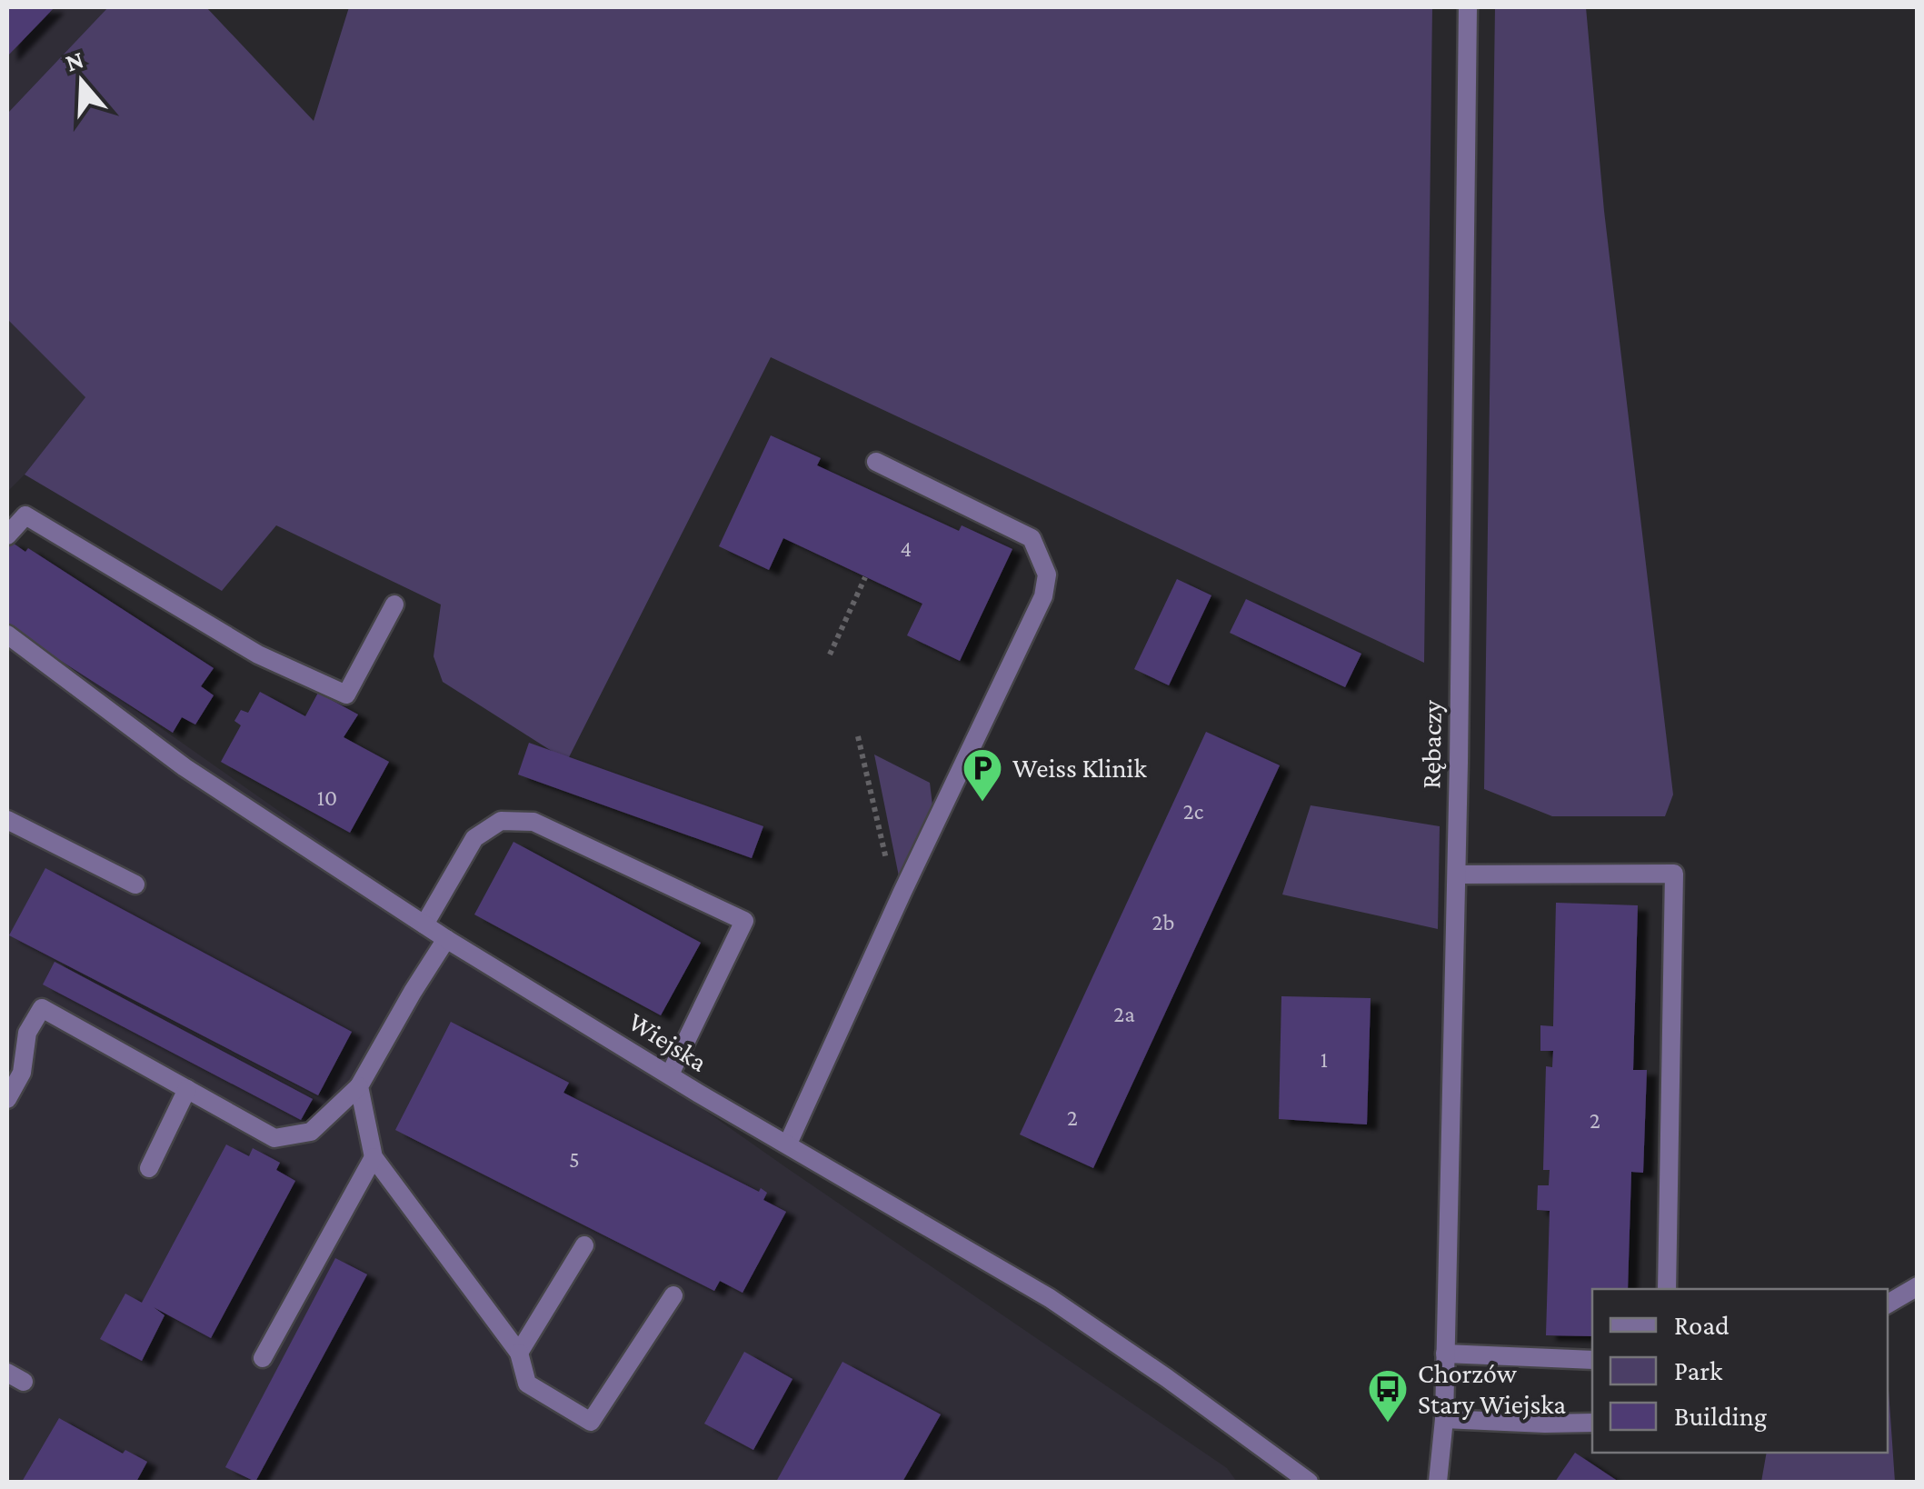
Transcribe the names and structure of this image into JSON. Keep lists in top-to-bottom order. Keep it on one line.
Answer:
{"streets":{"street":["Rębaczy","Wiejska"]},"places":{"parking":["Weiss Klinik"],"bus stop":["Chorzów Stary Wiejska"]},"house_numbers":["4","10","2c","2b","2a","1","2","2","5"],"legend":["Road","Park","Building"],"north":"top"}
